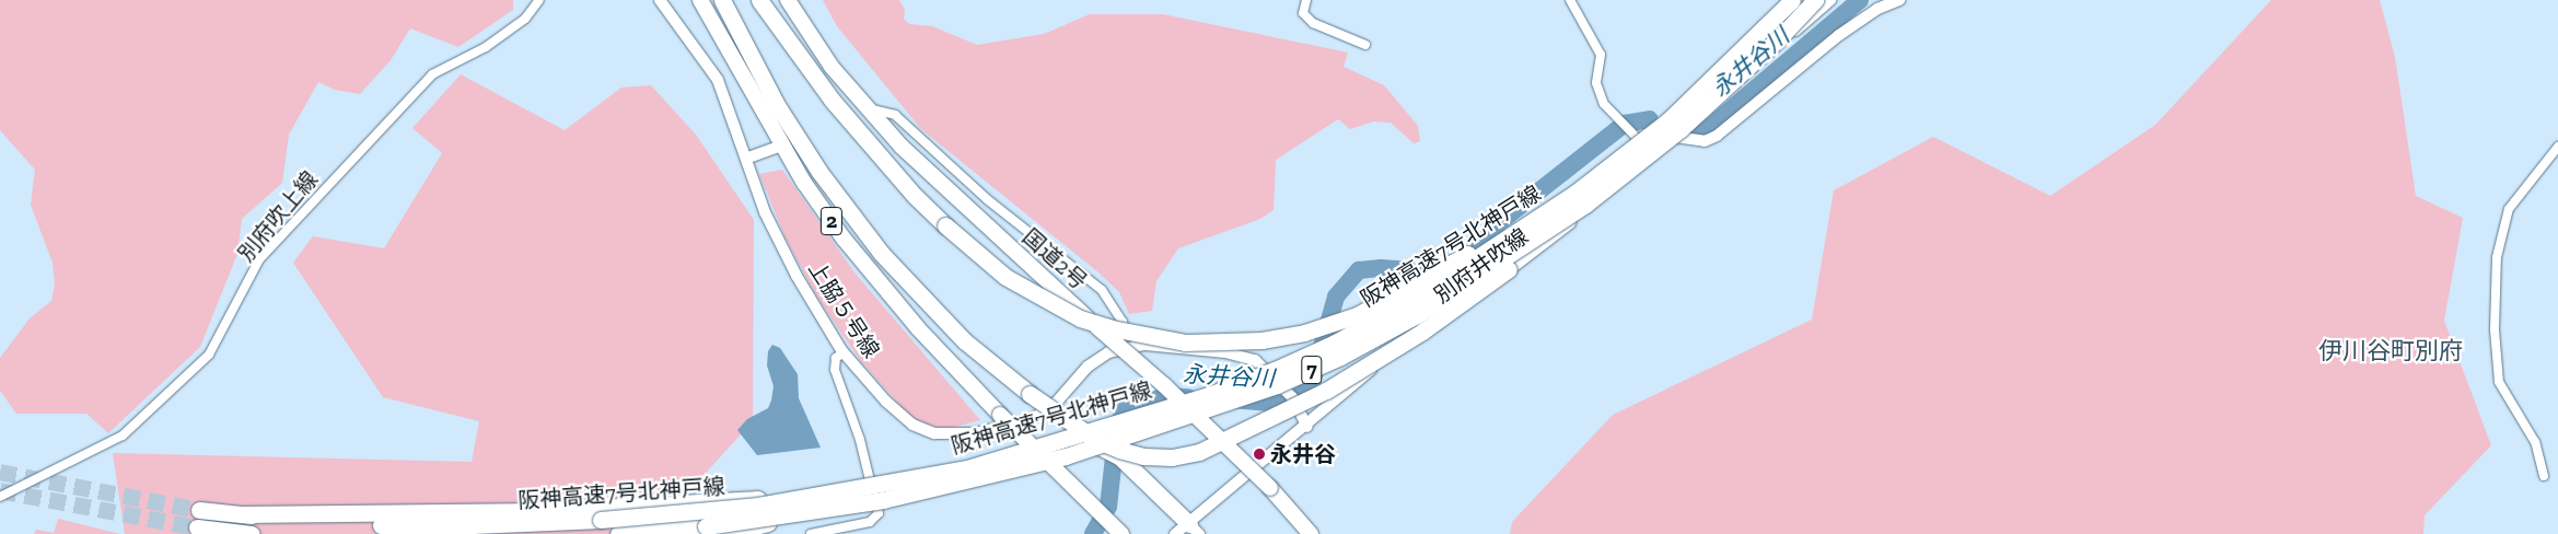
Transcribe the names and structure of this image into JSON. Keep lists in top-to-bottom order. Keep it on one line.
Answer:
{"streets":{"highway":["2","阪神高速7号北神戸線","国道2号","7"],"street":["別府吹上線","別府井吹線","上脇５号線"]},"crossings":[["別府井吹線","上脇５号線"]],"districts":["伊川谷町別府"],"water":["永井谷川"],"places":["永井谷"]}
